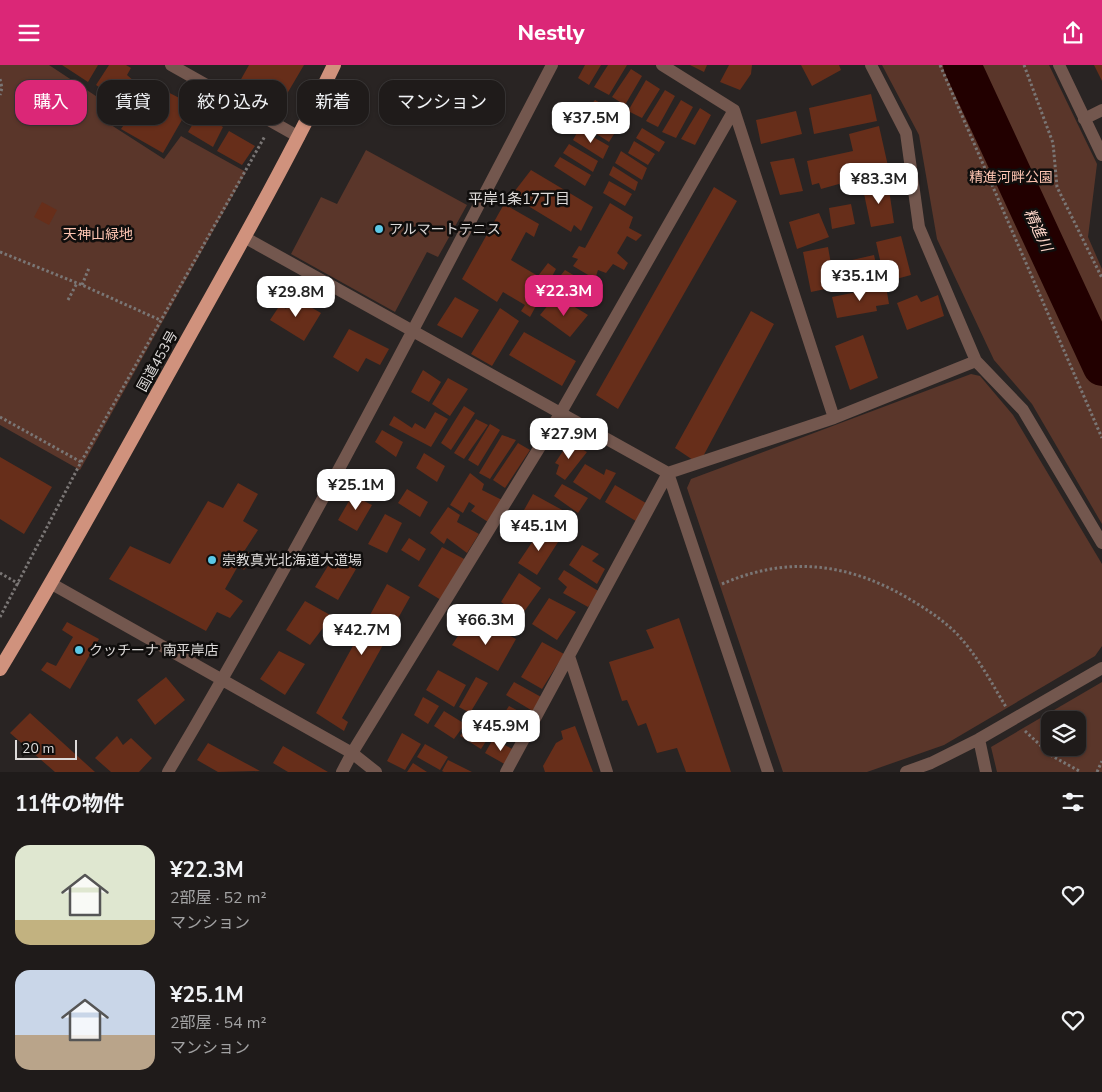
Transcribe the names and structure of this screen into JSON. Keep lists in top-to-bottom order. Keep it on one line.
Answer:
{"streets":{"highway":["国道453号"]},"districts":["平岸1条17丁目"],"water":["精進川"],"parks":["精進河畔公園","天神山緑地"],"places":["アルマートテニス","崇教真光北海道大道場","クッチーナ 南平岸店"],"scale_bar":"20 m","page":{"header":"Nestly","chip":["購入","賃貸","絞り込み","新着","マンション"],"price":["¥37.5M","¥83.3M","¥35.1M","¥22.3M","¥29.8M","¥27.9M","¥25.1M","¥45.1M","¥66.3M","¥42.7M","¥45.9M"],"scale":"20 m","heading":"11件の物件","list":[{"name":"¥22.3M","note":"2部屋 · 52 m² · マンション"},{"name":"¥25.1M","note":"2部屋 · 54 m² · マンション"}]}}
